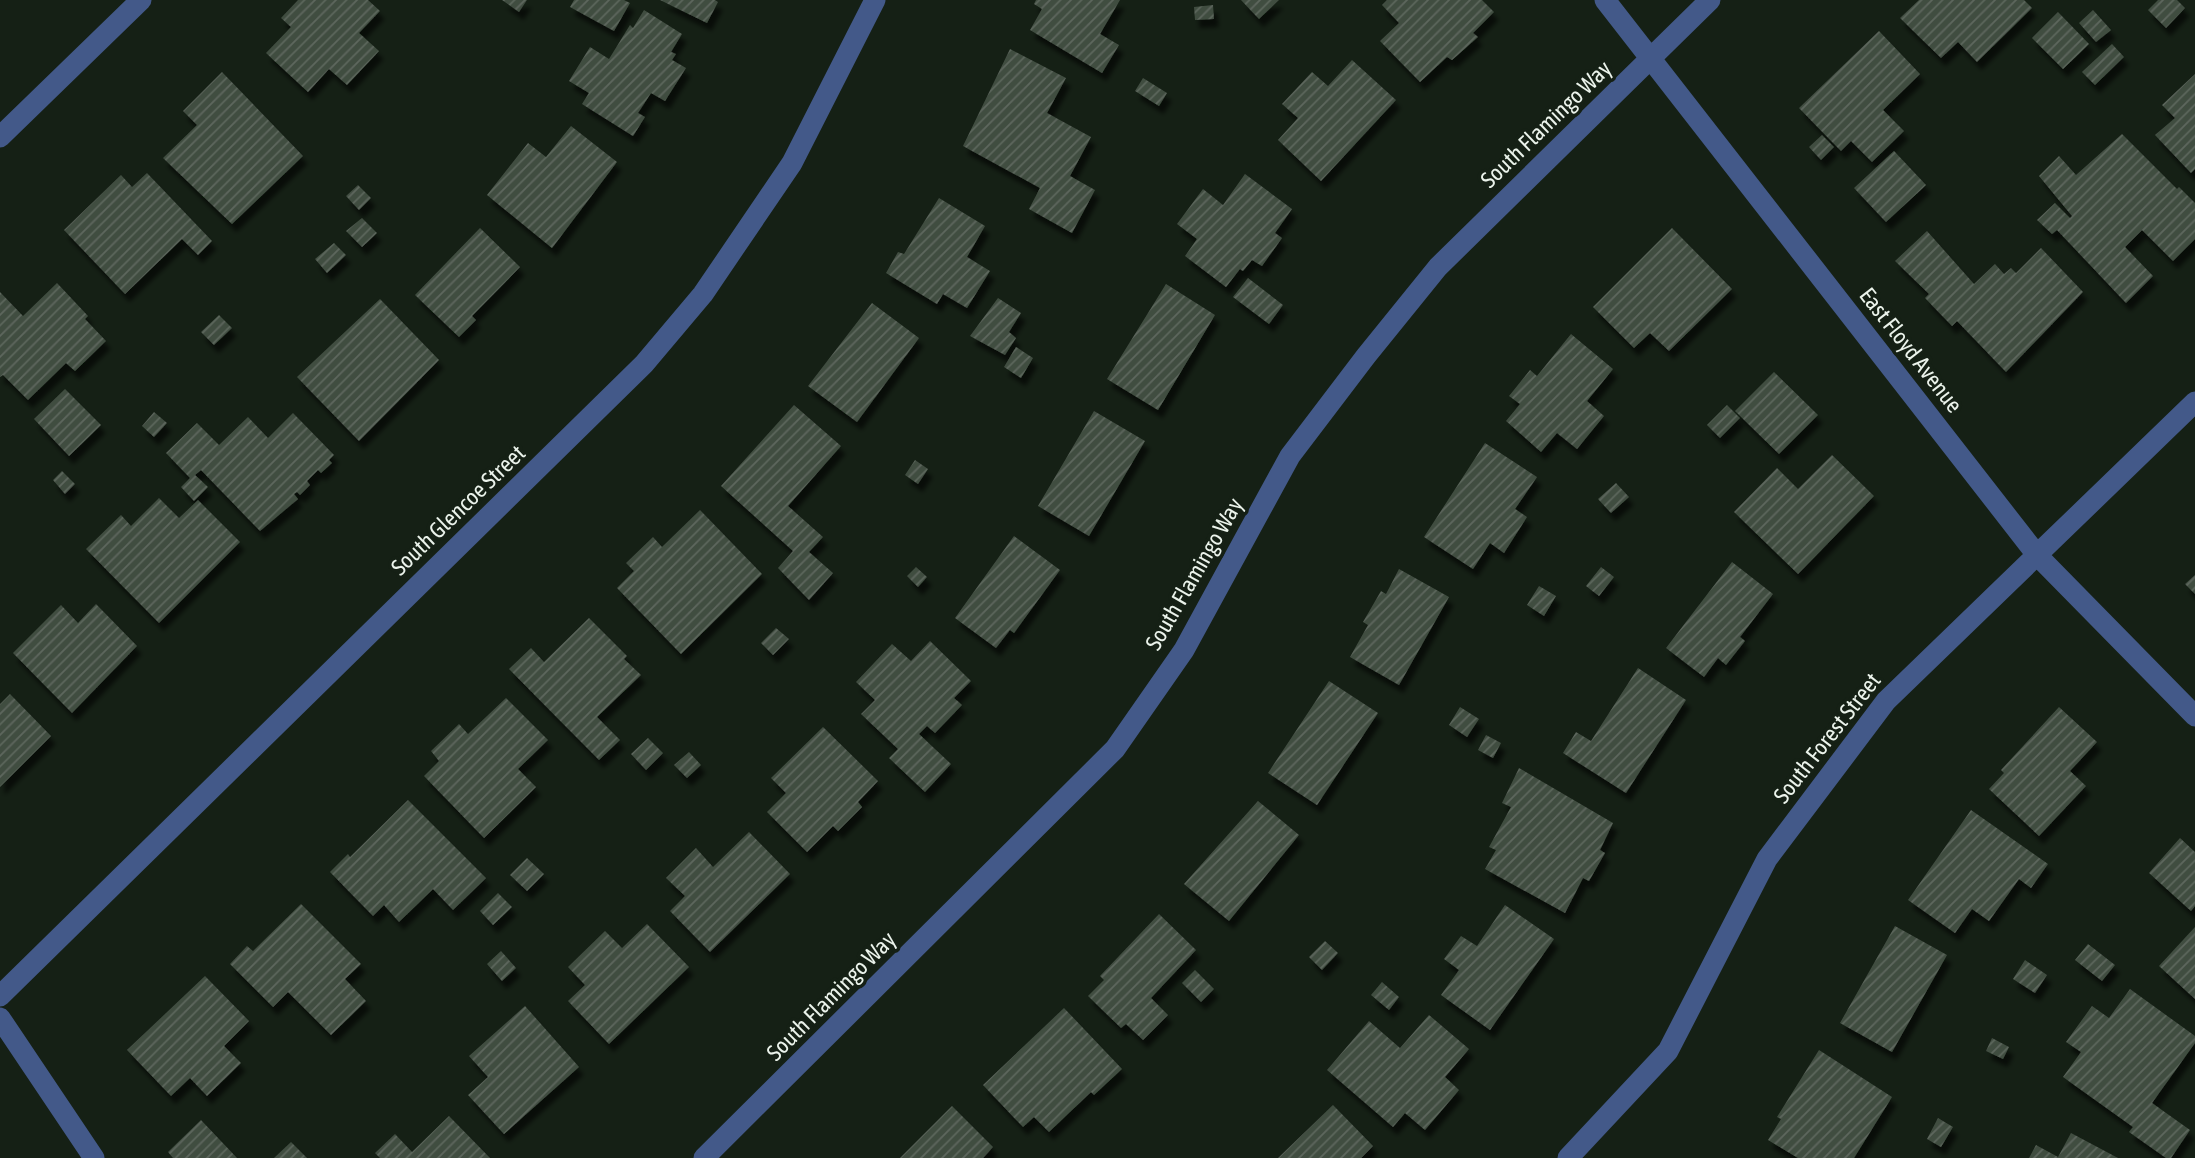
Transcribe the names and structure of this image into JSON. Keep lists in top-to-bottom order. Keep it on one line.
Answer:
{"streets":{"street":["South Flamingo Way","East Floyd Avenue","South Glencoe Street","South Forest Street"]},"crossings":[["South Flamingo Way","East Floyd Avenue"],["East Floyd Avenue","South Forest Street"]]}
